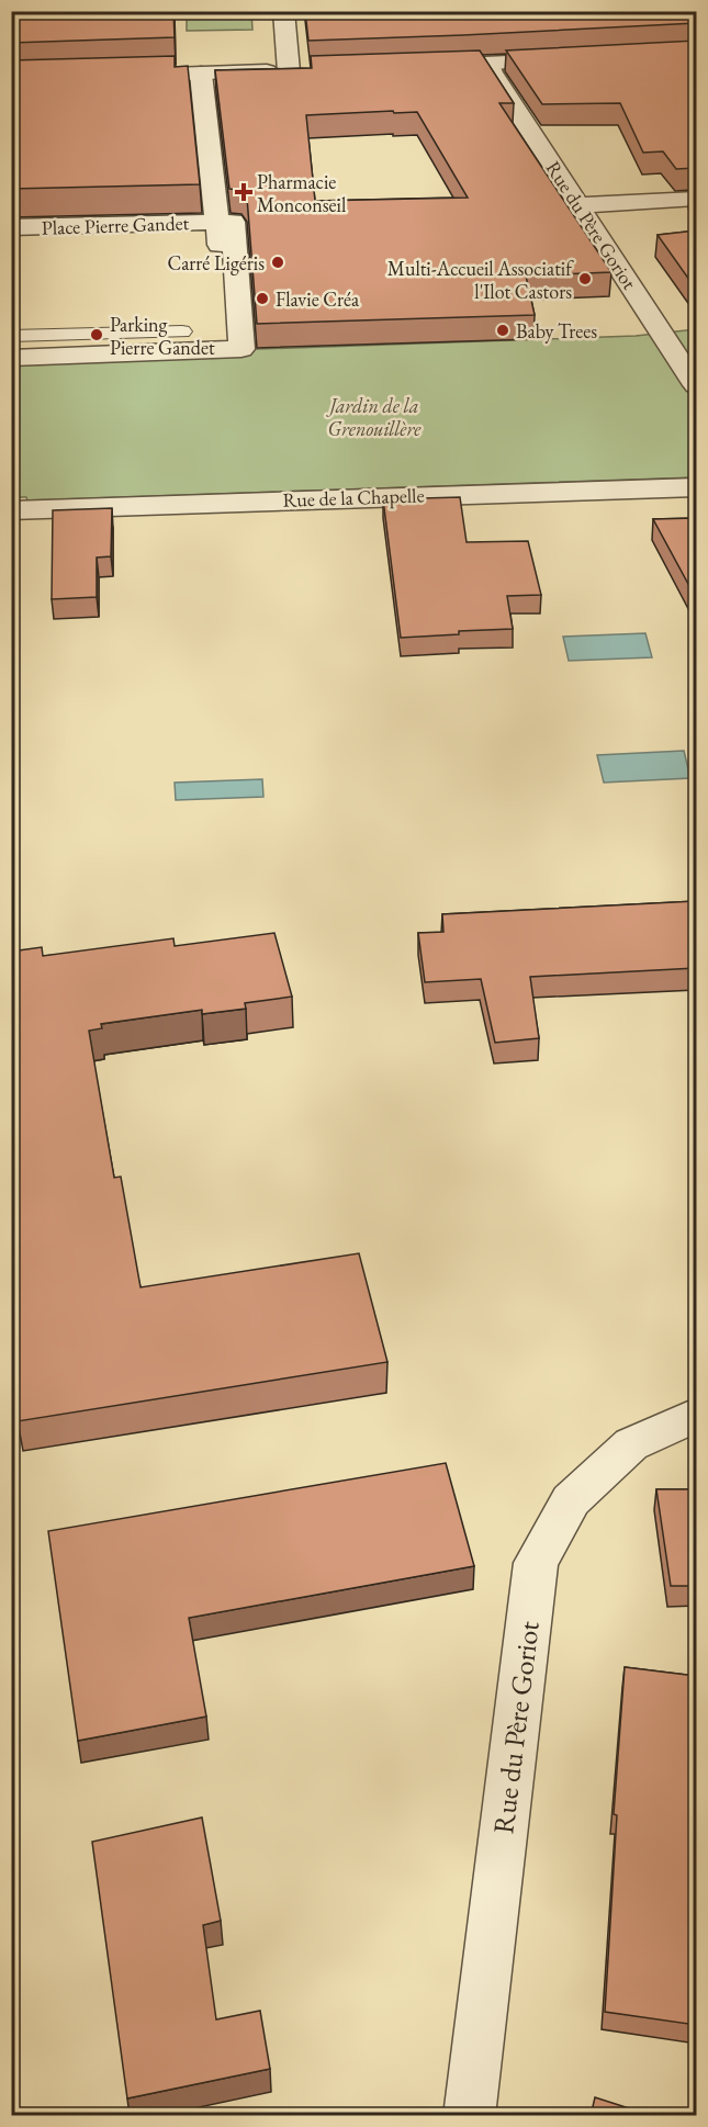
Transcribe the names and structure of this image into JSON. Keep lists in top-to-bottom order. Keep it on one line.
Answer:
{"streets":{"street":["Place Pierre Gandet","Rue du Père Goriot","Rue de la Chapelle"]},"parks":["Jardin de la Grenouillère"],"places":{"health":["Pharmacie Monconseil"],"other":["Carré Ligéris","Multi-Accueil Associatif l'Ilot Castors","Flavie Créa","Baby Trees","Parking Pierre Gandet"]}}
